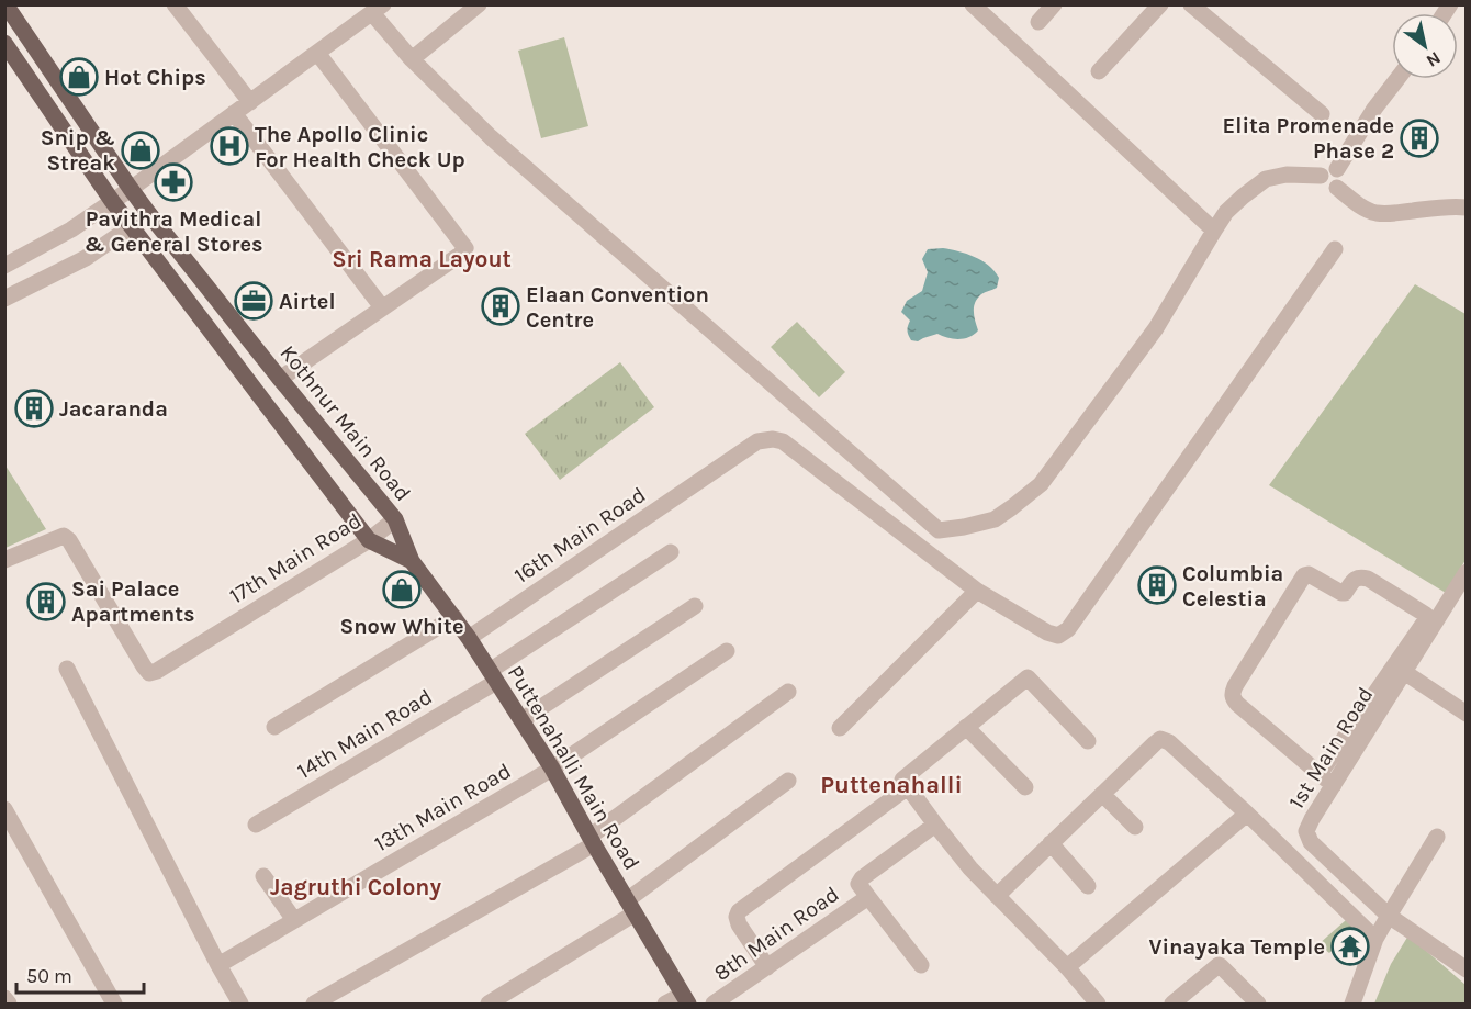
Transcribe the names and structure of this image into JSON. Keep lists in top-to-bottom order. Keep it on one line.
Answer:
{"streets":{"main road":["Kothnur Main Road","Puttenahalli Main Road"],"street":["16th Main Road","17th Main Road","14th Main Road","1st Main Road","13th Main Road","8th Main Road"]},"crossings":[["Kothnur Main Road","17th Main Road"],["Kothnur Main Road","Puttenahalli Main Road"],["16th Main Road","Puttenahalli Main Road"],["14th Main Road","Puttenahalli Main Road"],["Puttenahalli Main Road","13th Main Road"]],"districts":["Sri Rama Layout","Puttenahalli","Jagruthi Colony"],"places":{"shop":["Hot Chips","Snip & Streak","Snow White"],"building":["Elita Promenade Phase 2","Elaan Convention Centre","Jacaranda","Columbia Celestia","Sai Palace Apartments"],"hospital":["The Apollo Clinic For Health Check Up"],"pharmacy":["Pavithra Medical & General Stores"],"office":["Airtel"],"temple":["Vinayaka Temple"]},"scale_bar":"50 m","north":"bottom right"}
